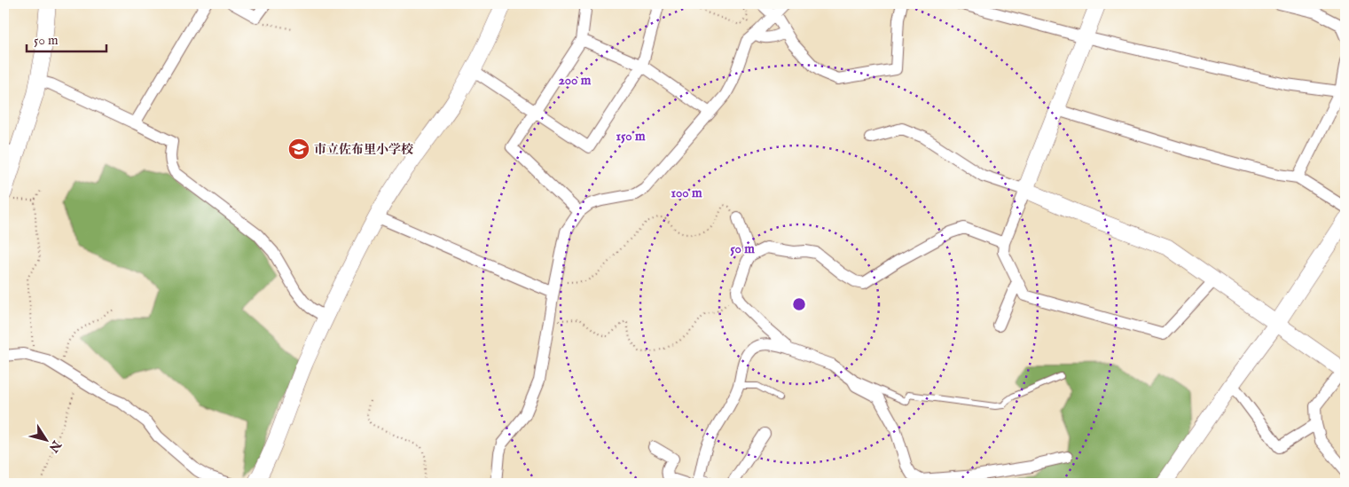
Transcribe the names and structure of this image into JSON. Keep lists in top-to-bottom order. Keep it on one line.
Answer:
{"places":{"school or university":["市立佐布里小学校"]},"scale_bar":"50 m","north":"bottom right","rings":["200 m","150 m","100 m","50 m"]}
